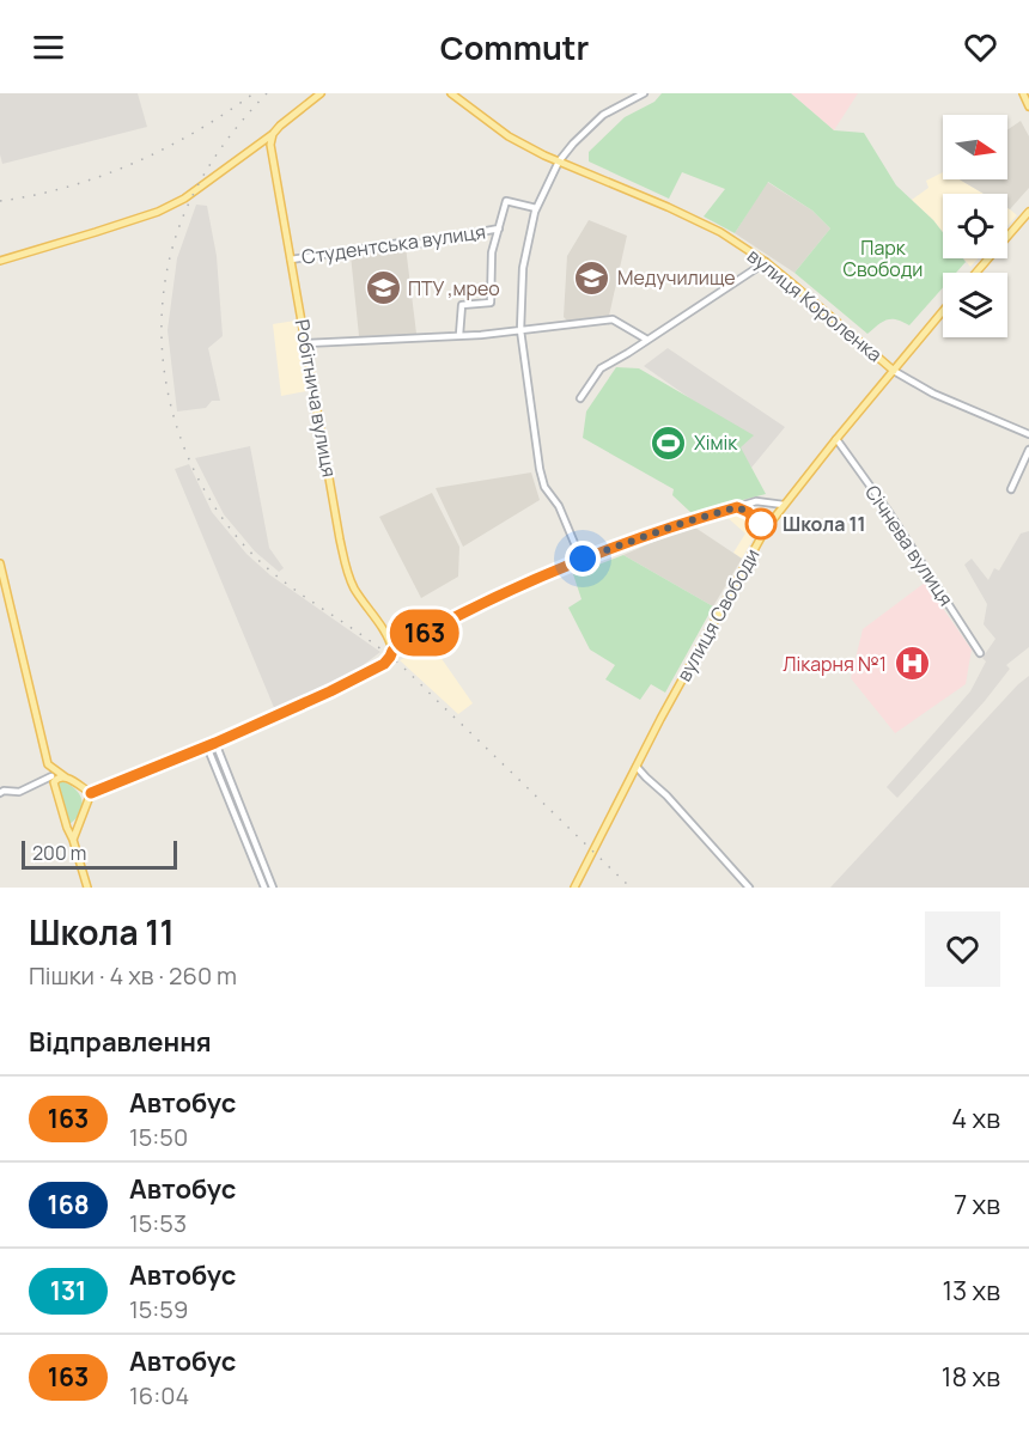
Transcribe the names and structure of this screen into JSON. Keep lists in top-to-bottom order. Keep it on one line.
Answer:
{"streets":{"main road":["вулиця Короленка","Робітнича вулиця","вулиця Свободи"],"street":["Студентська вулиця","Січнева вулиця"]},"crossings":[["Студентська вулиця","Робітнича вулиця"],["вулиця Короленка","вулиця Свободи"],["Січнева вулиця","вулиця Свободи"]],"parks":["Парк Свободи"],"places":{"school or university":["Медучилище","ПТУ ,мрео"],"sports":["Хімік"],"other":["Школа 11"],"hospital":["Лікарня №1"]},"lines":["bus line 163"],"scale_bar":"200 m","north":"right","page":{"header":"Commutr","on_map":"163","scale":"200 m","heading":[["Школа 11","Пішки · 4 хв · 260 m"],"Відправлення"],"list":[{"mark":"163","name":"Автобус","note":"15:50","value":"4 хв"},{"mark":"168","name":"Автобус","note":"15:53","value":"7 хв"},{"mark":"131","name":"Автобус","note":"15:59","value":"13 хв"},{"mark":"163","name":"Автобус","note":"16:04","value":"18 хв"}]}}
